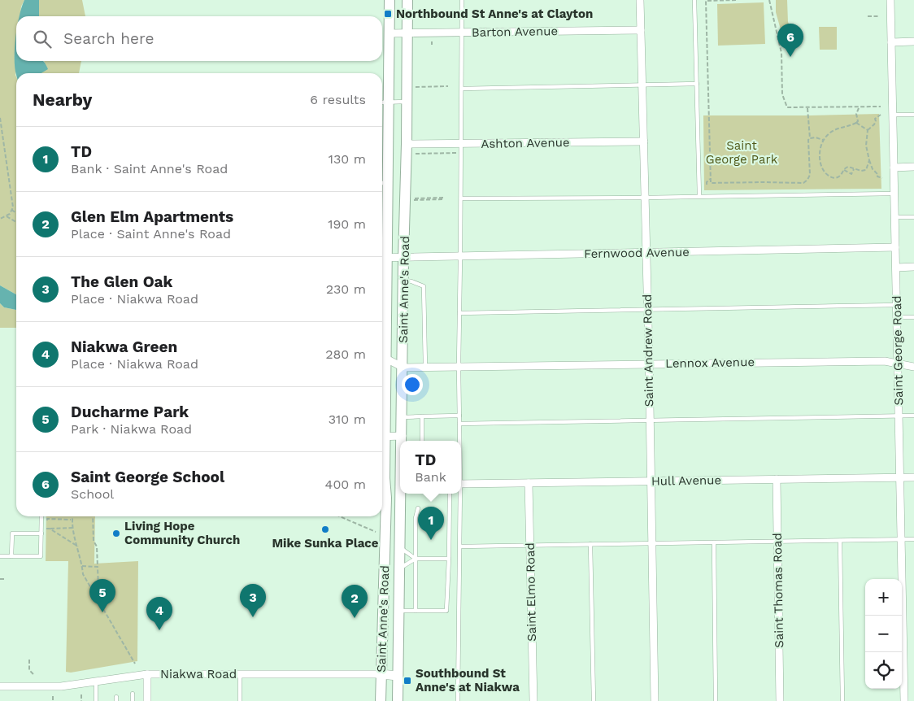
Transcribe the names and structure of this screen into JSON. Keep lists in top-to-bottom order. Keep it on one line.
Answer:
{"streets":{"main road":["Saint Anne's Road"],"street":["Barton Avenue","Ashton Avenue","Fernwood Avenue","Saint Andrew Road","Saint George Road","Lennox Avenue","Hull Avenue","Saint Thomas Road","Saint Elmo Road","Niakwa Road"]},"crossings":[["Barton Avenue","Saint Anne's Road"],["Barton Avenue","Saint Andrew Road"],["Ashton Avenue","Saint Anne's Road"],["Ashton Avenue","Saint Andrew Road"],["Fernwood Avenue","Saint Anne's Road"],["Fernwood Avenue","Saint Andrew Road"],["Fernwood Avenue","Saint George Road"],["Saint Anne's Road","Lennox Avenue"],["Saint Anne's Road","Niakwa Road"],["Saint Andrew Road","Lennox Avenue"],["Saint Andrew Road","Hull Avenue"],["Saint George Road","Lennox Avenue"],["Saint George Road","Hull Avenue"],["Hull Avenue","Saint Thomas Road"],["Hull Avenue","Saint Elmo Road"]],"parks":["Saint George Park"],"places":{"transit":["Northbound St Anne's at Clayton","Southbound St Anne's at Niakwa"],"other":["Mike Sunka Place","Living Hope Community Church"]},"page":{"search":"Search here","pins":["6","1","5","3","2","4"],"heading":["Nearby","6 results"],"list":[{"mark":"1","name":"TD","note":"Bank · Saint Anne's Road","value":"130 m"},{"mark":"2","name":"Glen Elm Apartments","note":"Place · Saint Anne's Road","value":"190 m"},{"mark":"3","name":"The Glen Oak","note":"Place · Niakwa Road","value":"230 m"},{"mark":"4","name":"Niakwa Green","note":"Place · Niakwa Road","value":"280 m"},{"mark":"5","name":"Ducharme Park","note":"Park · Niakwa Road","value":"310 m"},{"mark":"6","name":"Saint George School","note":"School","value":"400 m"}],"popup":["TD","Bank"],"map_buttons":["+","−"]}}
